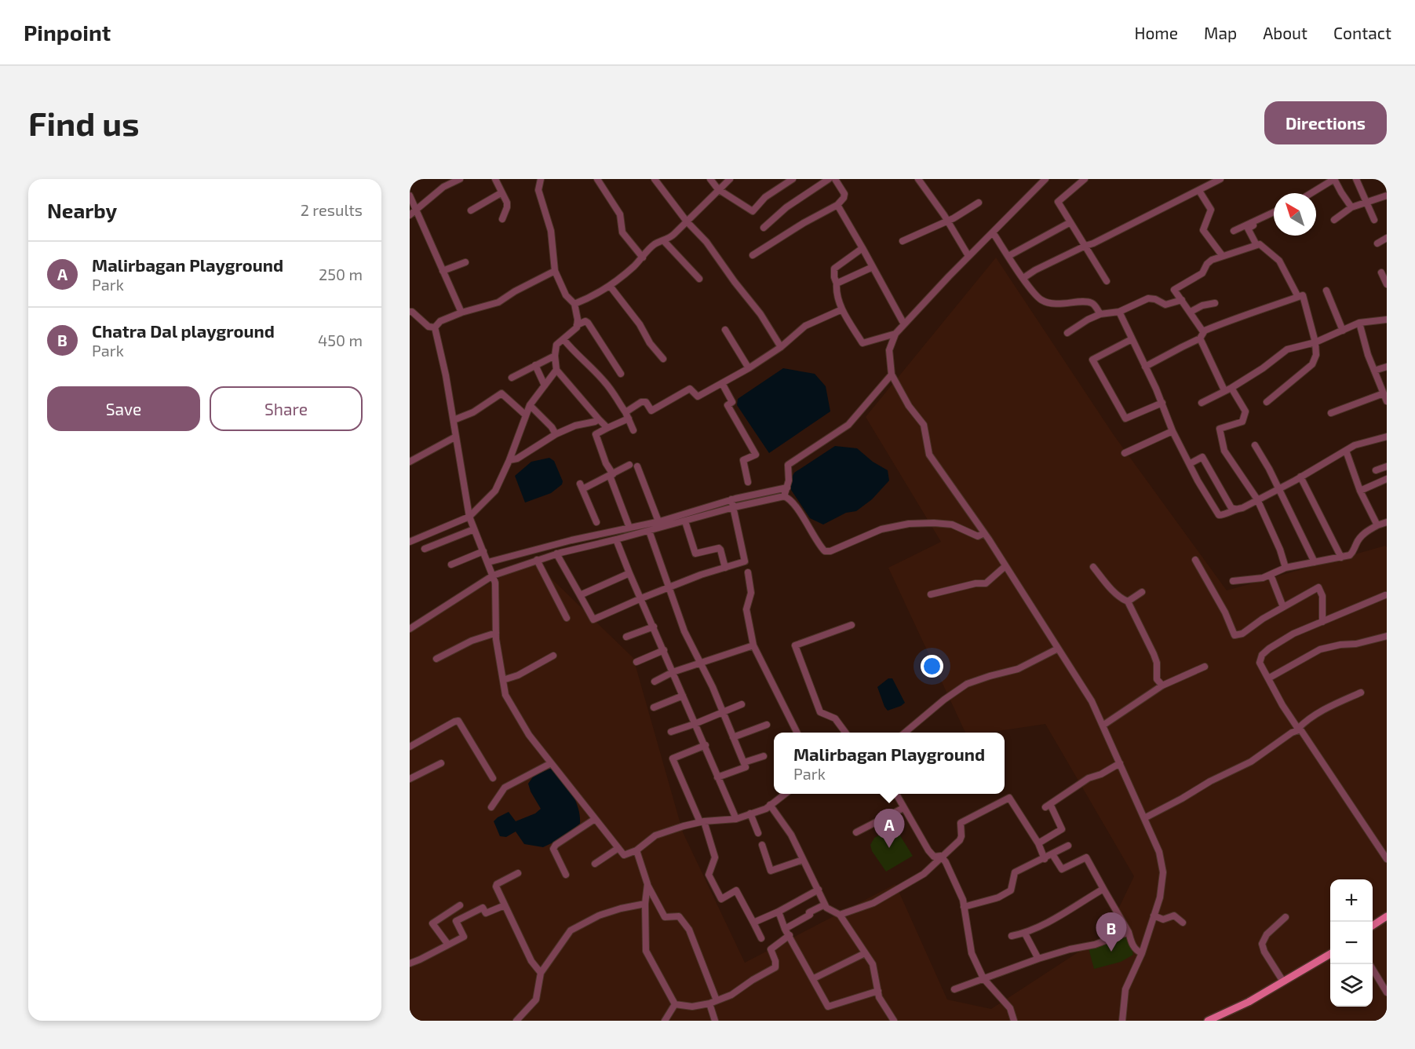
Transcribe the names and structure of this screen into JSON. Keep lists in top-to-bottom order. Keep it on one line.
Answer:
{"north":"top left","page":{"header":"Pinpoint","nav":["Home","Map","About","Contact"],"buttons":["Directions",["Save","Share"]],"title":"Find us","heading":["Nearby","2 results"],"list":[{"mark":"A","name":"Malirbagan Playground","note":"Park","value":"250 m"},{"mark":"B","name":"Chatra Dal playground","note":"Park","value":"450 m"}],"popup":["Malirbagan Playground","Park"],"pins":["A","B"],"map_buttons":["+","−"]}}
